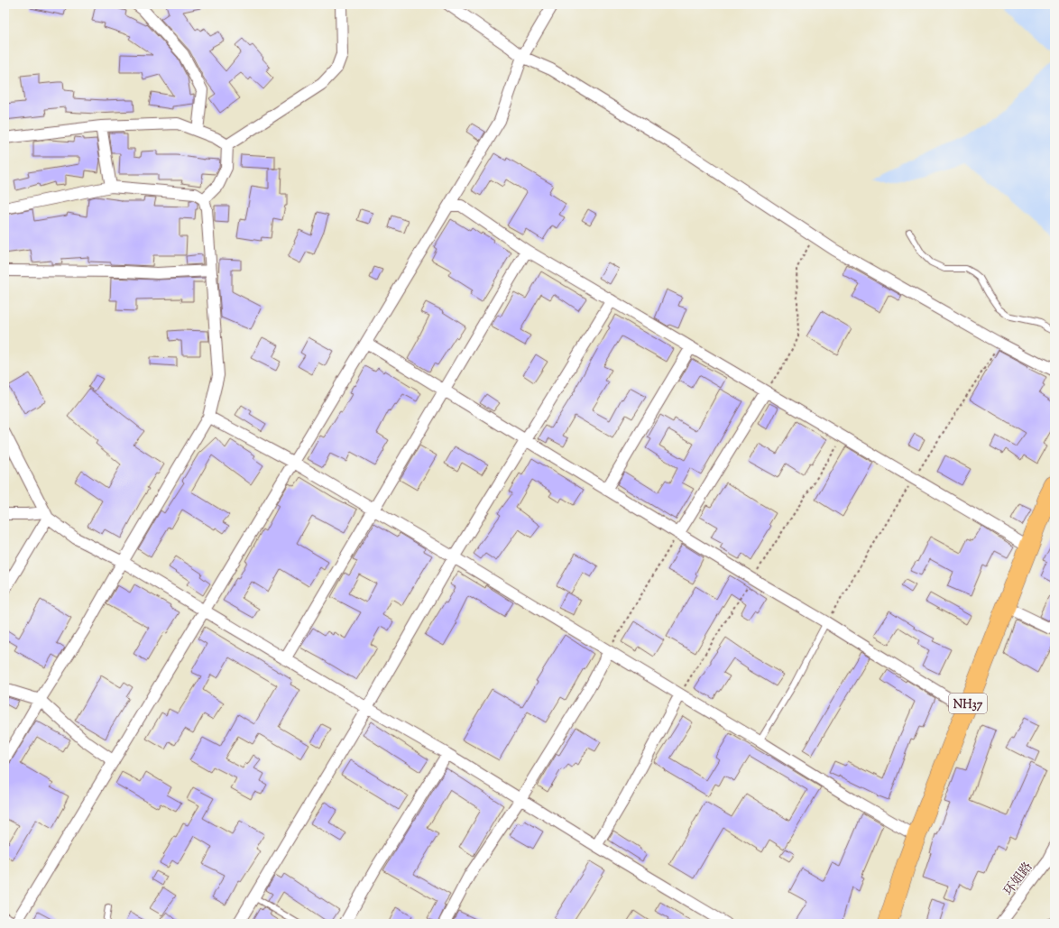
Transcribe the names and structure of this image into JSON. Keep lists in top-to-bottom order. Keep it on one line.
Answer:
{"streets":{"highway":["NH37"],"street":["环姐路"]}}
